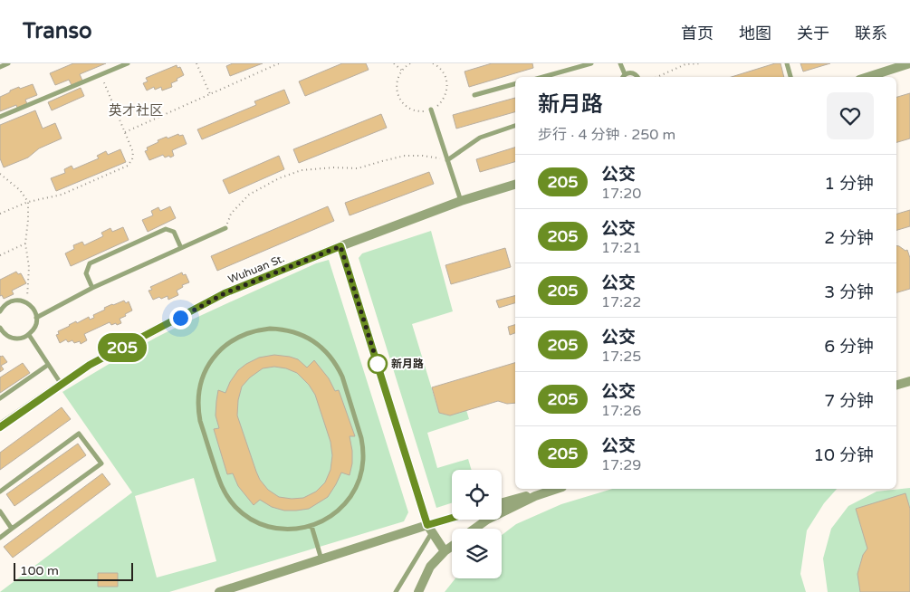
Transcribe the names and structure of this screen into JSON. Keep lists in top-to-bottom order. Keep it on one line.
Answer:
{"streets":{"street":["Wuhuan St."]},"districts":["英才社区"],"places":["新月路"],"lines":["bus line 205"],"scale_bar":"100 m","page":{"header":"Transo","nav":["首页","地图","关于","联系"],"on_map":"205","heading":["新月路","步行 · 4 分钟 · 250 m"],"list":[{"mark":"205","name":"公交","note":"17:20","value":"1 分钟"},{"mark":"205","name":"公交","note":"17:21","value":"2 分钟"},{"mark":"205","name":"公交","note":"17:22","value":"3 分钟"},{"mark":"205","name":"公交","note":"17:25","value":"6 分钟"},{"mark":"205","name":"公交","note":"17:26","value":"7 分钟"},{"mark":"205","name":"公交","note":"17:29","value":"10 分钟"}],"scale":"100 m"}}
